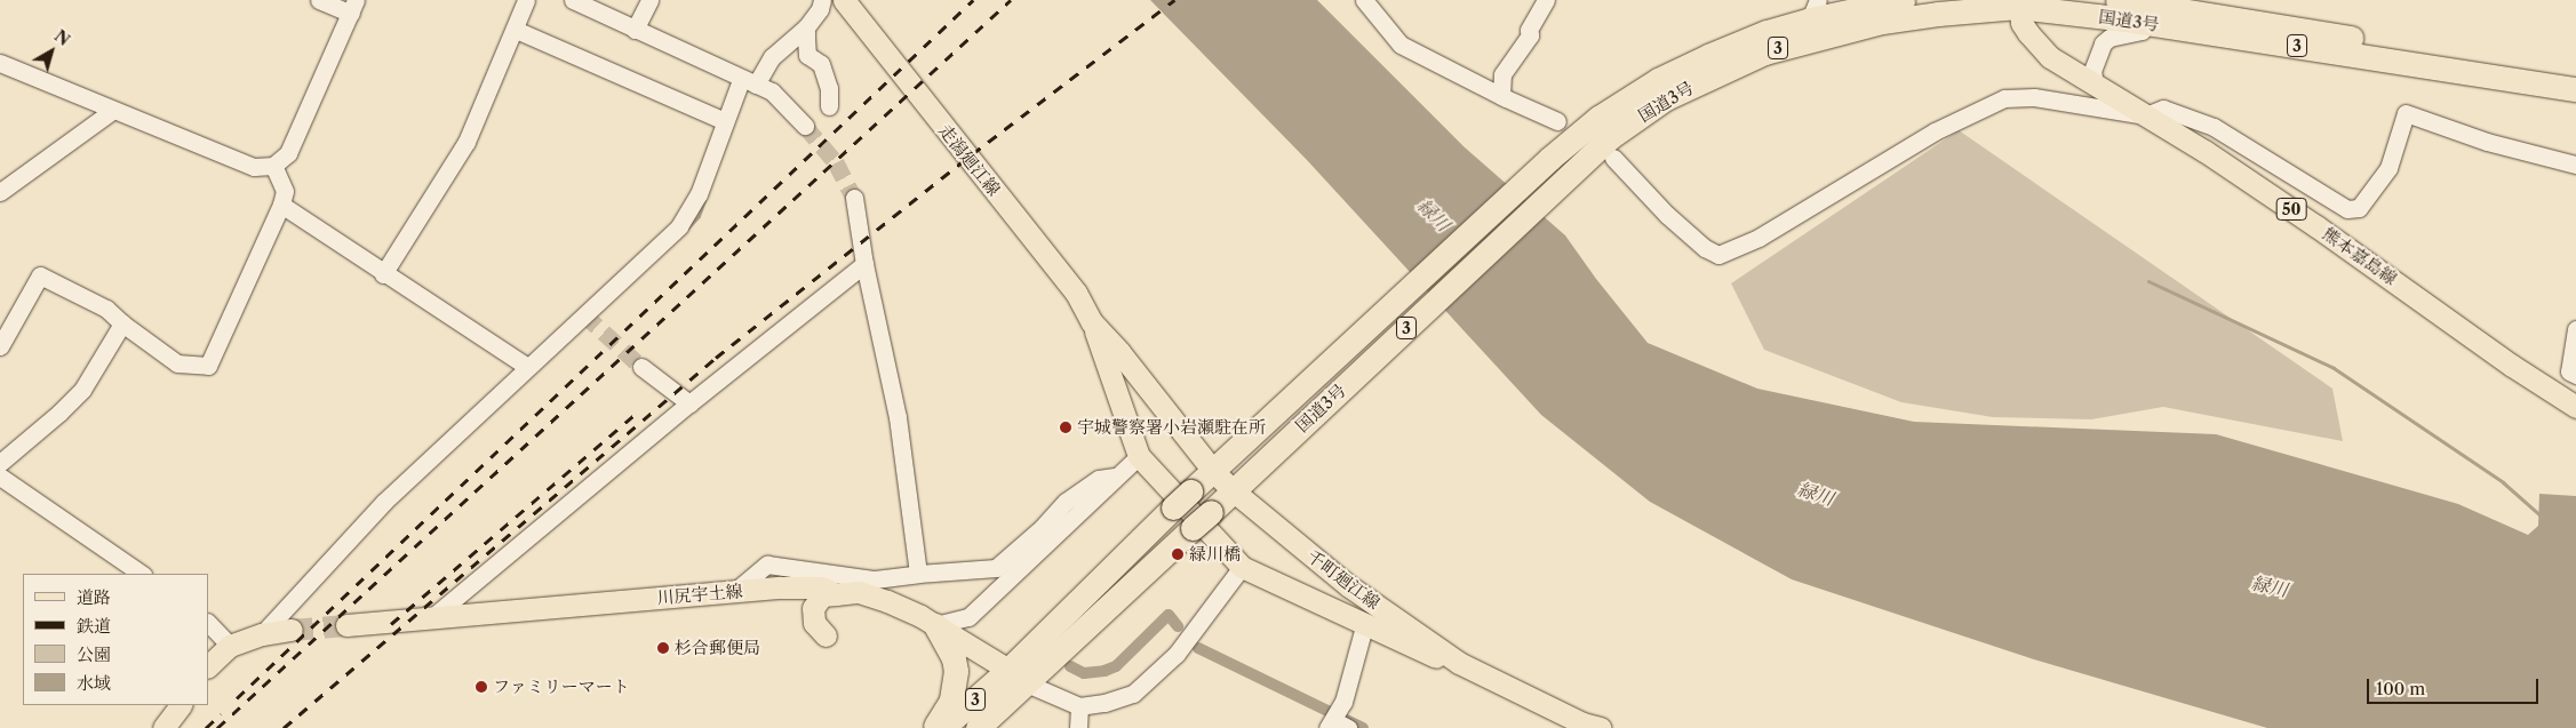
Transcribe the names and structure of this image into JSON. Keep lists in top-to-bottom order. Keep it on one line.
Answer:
{"streets":{"highway":["国道3号","3"],"main road":["走潟廻江線","50","熊本嘉島線","千町廻江線","川尻宇土線"]},"crossings":[["国道3号","走潟廻江線"],["国道3号","熊本嘉島線"],["国道3号","千町廻江線"],["国道3号","川尻宇土線"],["走潟廻江線","千町廻江線"]],"water":["緑川"],"places":["宇城警察署小岩瀬駐在所","緑川橋","杉合郵便局","ファミリーマート"],"legend":["道路","鉄道","公園","水域"],"scale_bar":"100 m","north":"top right"}
